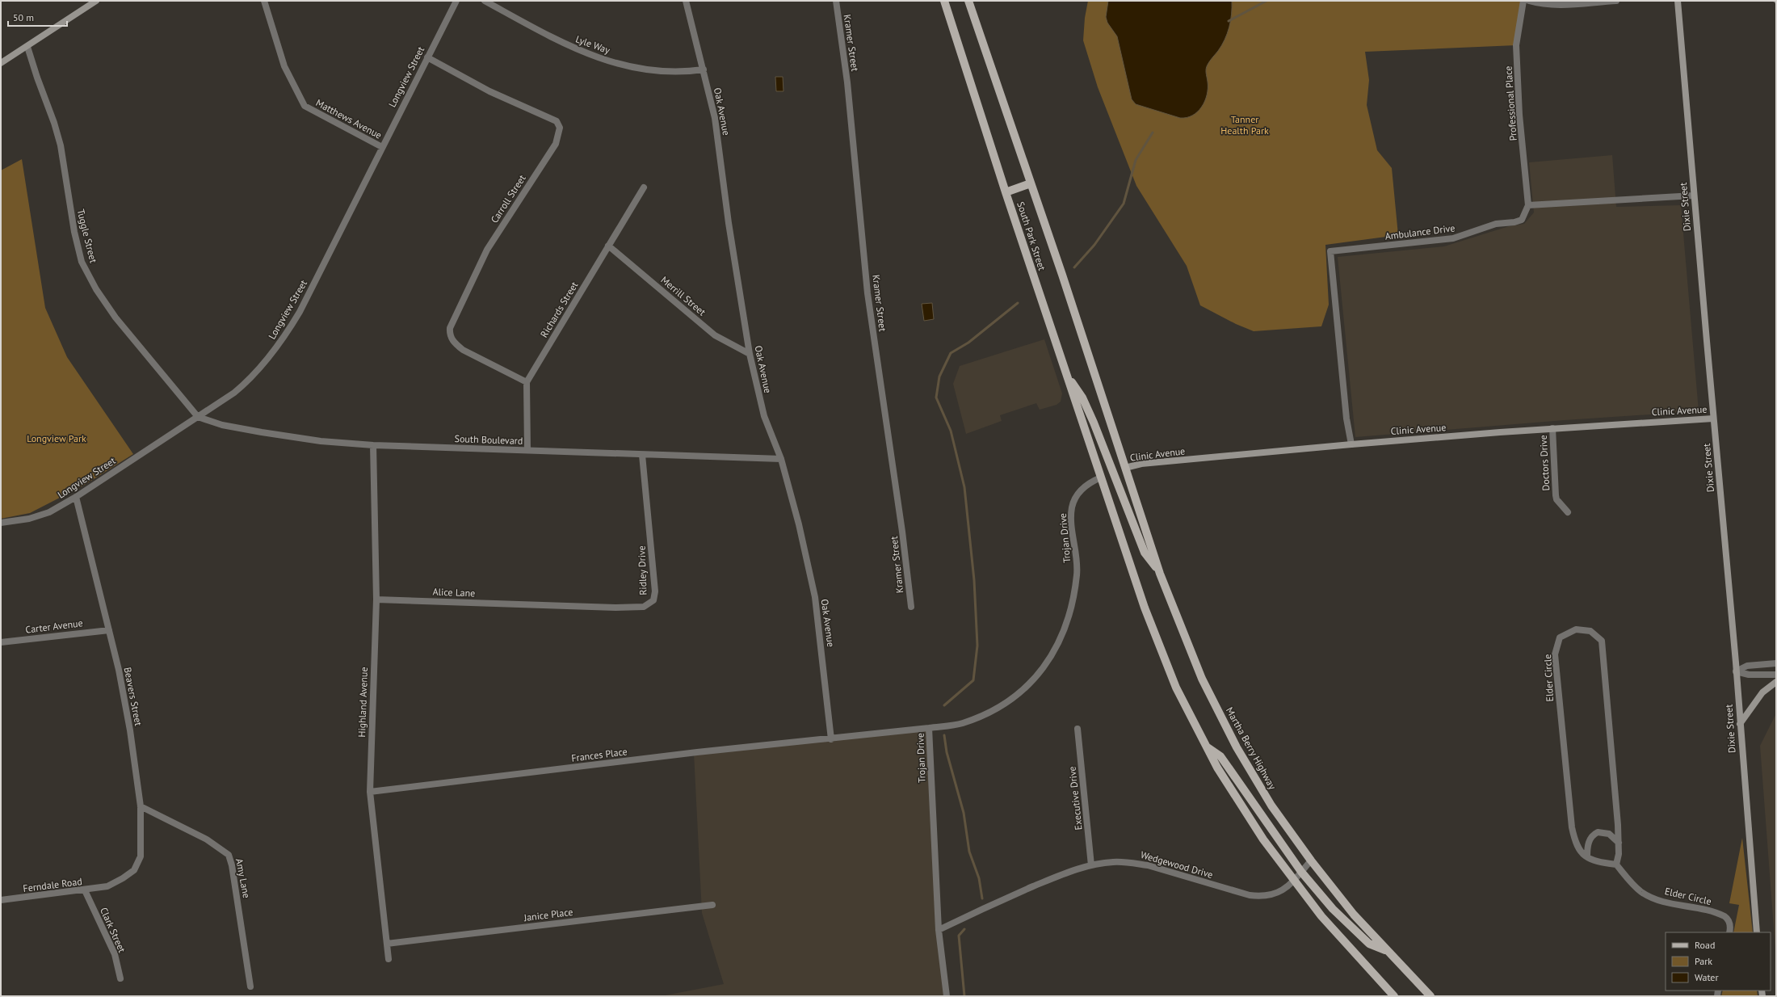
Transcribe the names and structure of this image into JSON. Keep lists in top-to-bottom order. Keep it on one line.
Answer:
{"streets":{"main road":["South Park Street","Martha Berry Highway"],"street":["Kramer Street","Lyle Way","Longview Street","Professional Place","Oak Avenue","Matthews Avenue","Carroll Street","Dixie Street","Ambulance Drive","Tuggle Street","Merrill Street","Richards Street","Clinic Avenue","South Boulevard","Doctors Drive","Trojan Drive","Ridley Drive","Alice Lane","Carter Avenue","Elder Circle","Beavers Street","Highland Avenue","Frances Place","Executive Drive","Wedgewood Drive","Amy Lane","Ferndale Road","Janice Place","Clark Street"]},"crossings":[["Lyle Way","Oak Avenue"],["Longview Street","Matthews Avenue"],["Longview Street","Carroll Street"],["Longview Street","Tuggle Street"],["Longview Street","South Boulevard"],["Longview Street","Beavers Street"],["Professional Place","Ambulance Drive"],["Oak Avenue","Merrill Street"],["Oak Avenue","South Boulevard"],["Oak Avenue","Frances Place"],["Carroll Street","Richards Street"],["Dixie Street","Clinic Avenue"],["Ambulance Drive","Clinic Avenue"],["Tuggle Street","South Boulevard"],["South Park Street","Clinic Avenue"],["South Park Street","Trojan Drive"],["South Park Street","Martha Berry Highway"],["Merrill Street","Richards Street"],["Clinic Avenue","Doctors Drive"],["Clinic Avenue","Martha Berry Highway"],["South Boulevard","Ridley Drive"],["South Boulevard","Highland Avenue"],["Trojan Drive","Frances Place"],["Trojan Drive","Wedgewood Drive"],["Ridley Drive","Alice Lane"],["Alice Lane","Highland Avenue"],["Carter Avenue","Beavers Street"],["Beavers Street","Amy Lane"],["Beavers Street","Ferndale Road"],["Highland Avenue","Frances Place"],["Highland Avenue","Janice Place"],["Martha Berry Highway","Wedgewood Drive"],["Executive Drive","Wedgewood Drive"],["Ferndale Road","Clark Street"]],"parks":["Tanner Health Park","Longview Park"],"legend":["Road","Park","Water"],"scale_bar":"50 m"}
